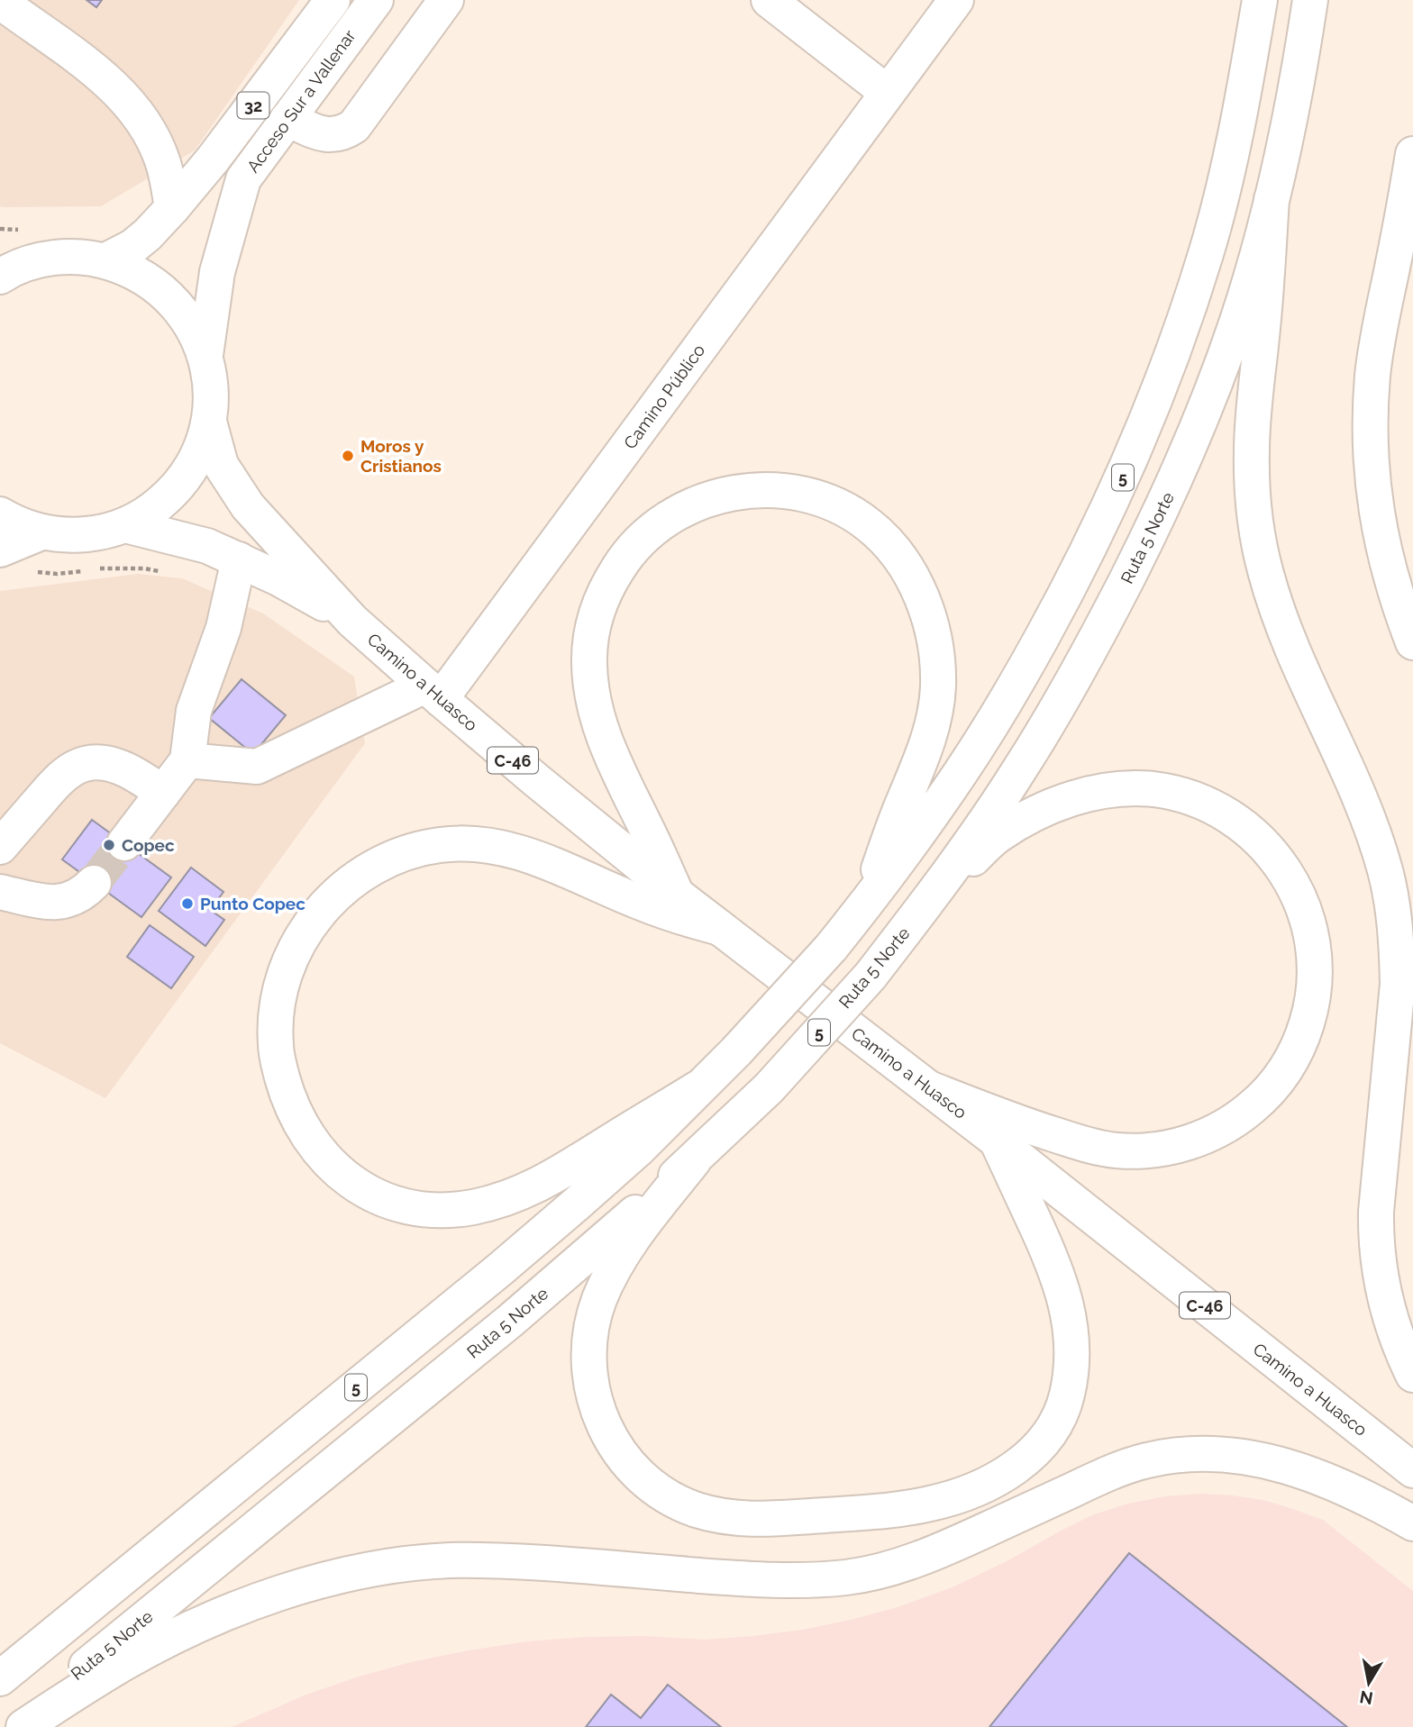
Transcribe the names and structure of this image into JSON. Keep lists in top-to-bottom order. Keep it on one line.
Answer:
{"streets":{"main road":["Acceso Sur a Vallenar","32","Camino Público","5","Ruta 5 Norte","Camino a Huasco","C-46"]},"crossings":[["Acceso Sur a Vallenar","32"],["Acceso Sur a Vallenar","Camino a Huasco"],["Camino Público","Camino a Huasco"]],"places":["Moros y Cristianos","Copec","Punto Copec"],"north":"bottom"}
